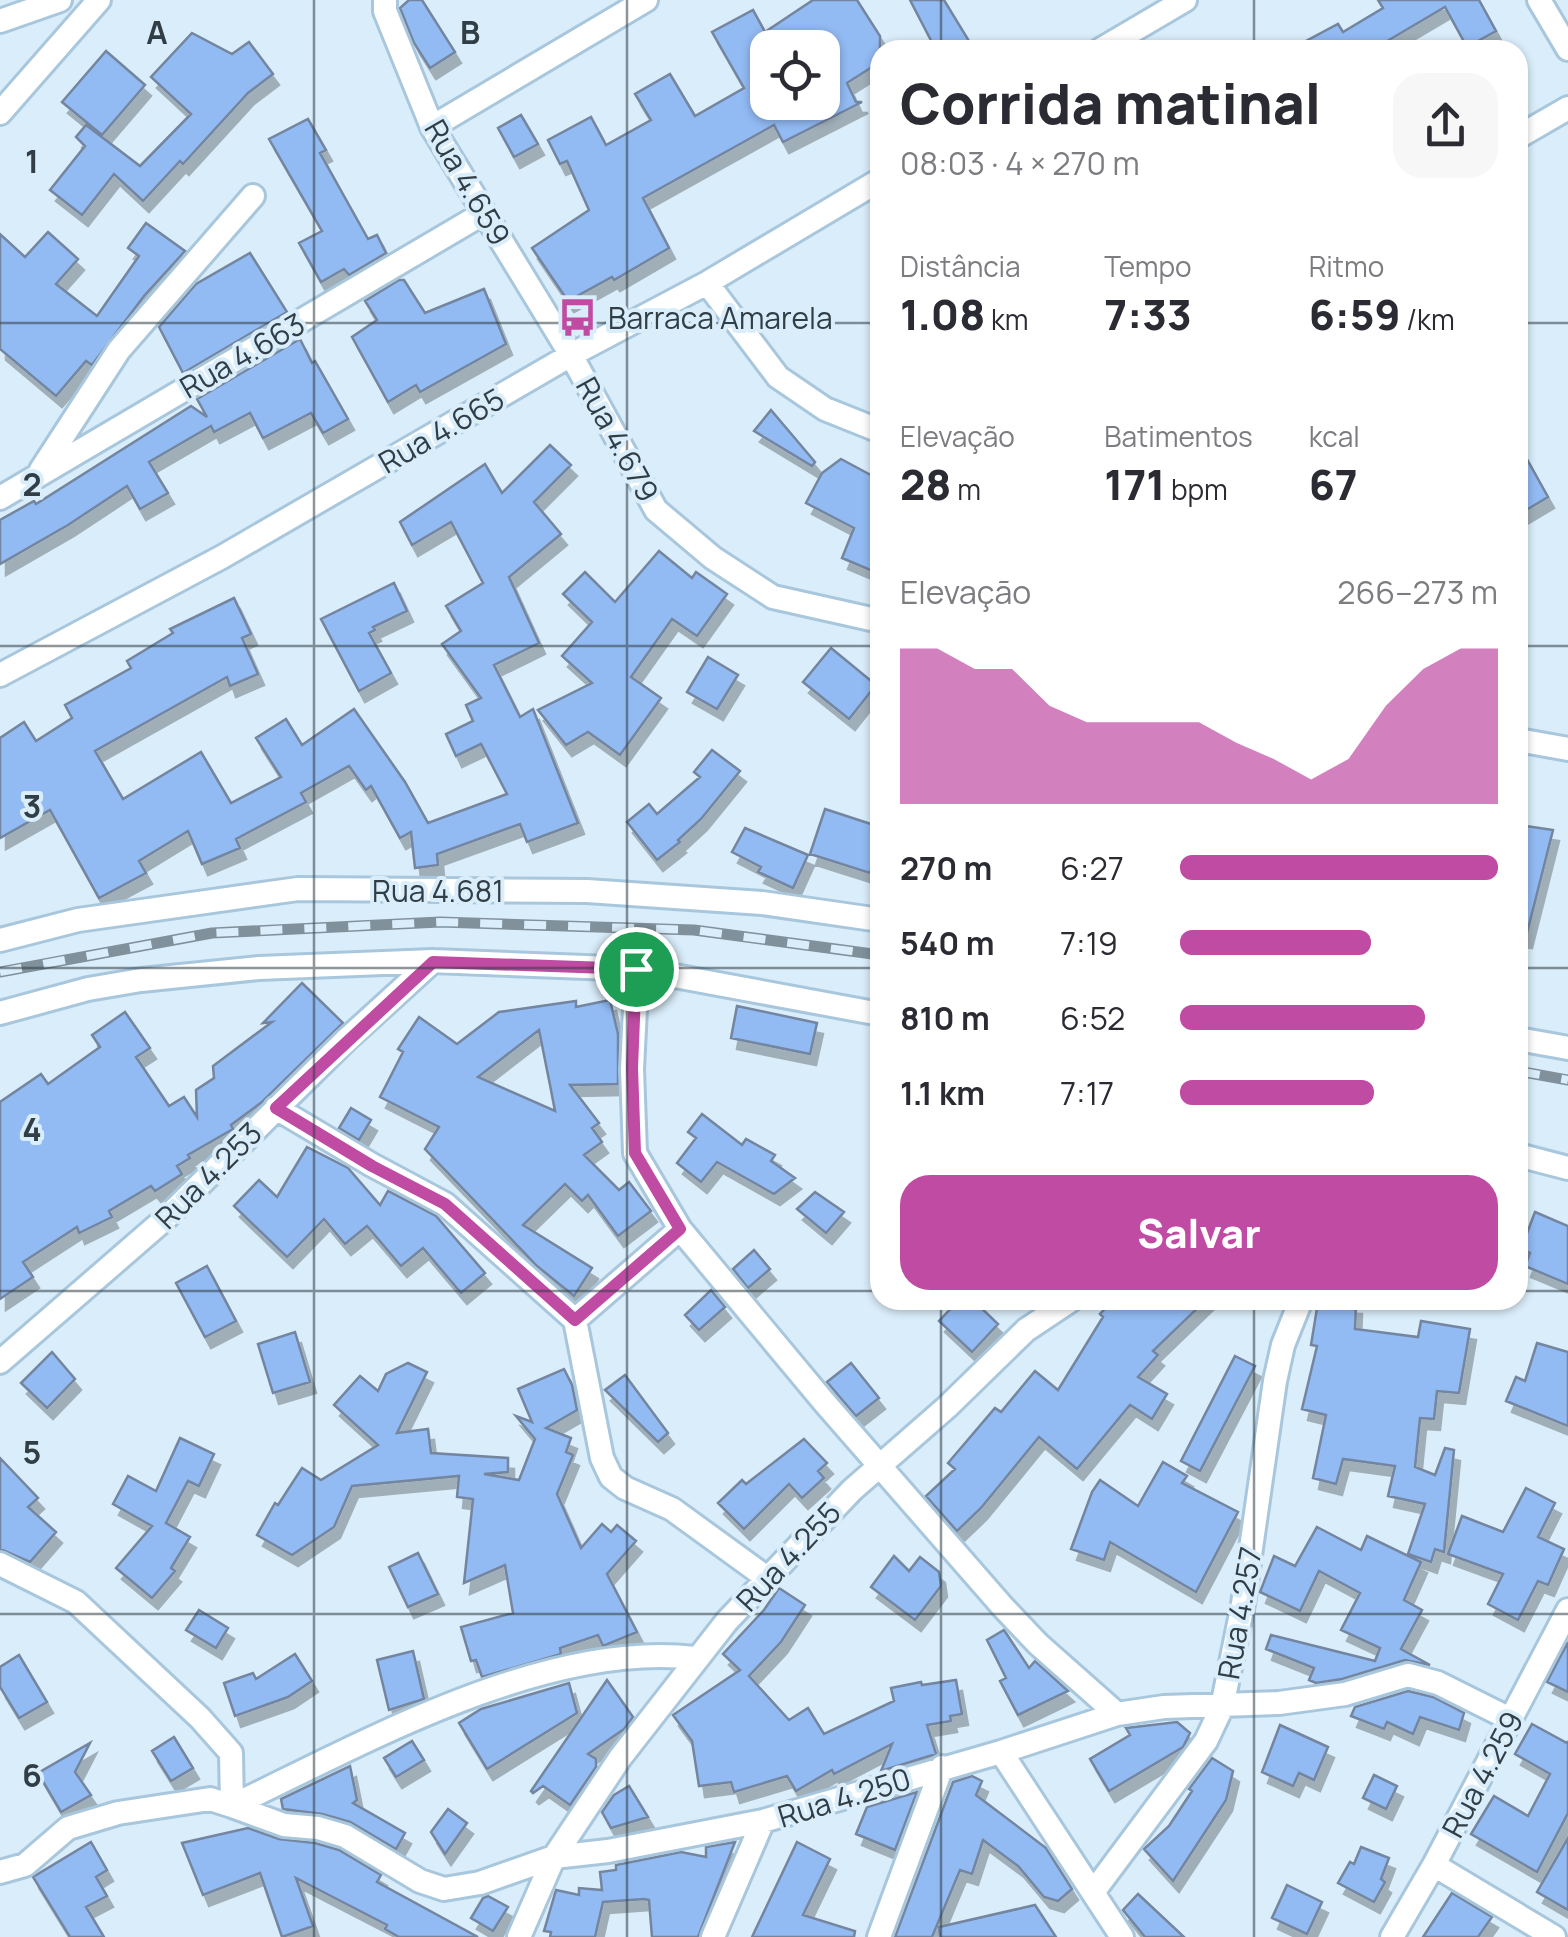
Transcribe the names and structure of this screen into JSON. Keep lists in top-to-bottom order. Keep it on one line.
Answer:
{"streets":{"street":["Rua 4.659","Rua 4.663","Rua 4.665","Rua 4.679","Rua 4.681","Rua 4.253","Rua 4.255","Rua 4.257","Rua 4.259","Rua 4.250"]},"crossings":[["Rua 4.659","Rua 4.663"],["Rua 4.659","Rua 4.665"],["Rua 4.659","Rua 4.679"],["Rua 4.665","Rua 4.679"],["Rua 4.255","Rua 4.250"],["Rua 4.257","Rua 4.250"],["Rua 4.259","Rua 4.250"]],"places":{"bus stop":["Barraca Amarela"]},"page":{"heading":["Corrida matinal","08:03 · 4 × 270 m"],"stats":[["Distância","1.08 km"],["Tempo","7:33"],["Ritmo","6:59 /km"],["Elevação","28 m"],["Batimentos","171 bpm"],["kcal","67"]],"chart":["Elevação","266–273 m"],"list":[{"name":"270 m","note":"6:27"},{"name":"540 m","note":"7:19"},{"name":"810 m","note":"6:52"},{"name":"1.1 km","note":"7:17"}],"buttons":"Salvar"},"grid":{"columns":["A","B"],"rows":["1","2","3","4","5","6"]}}
